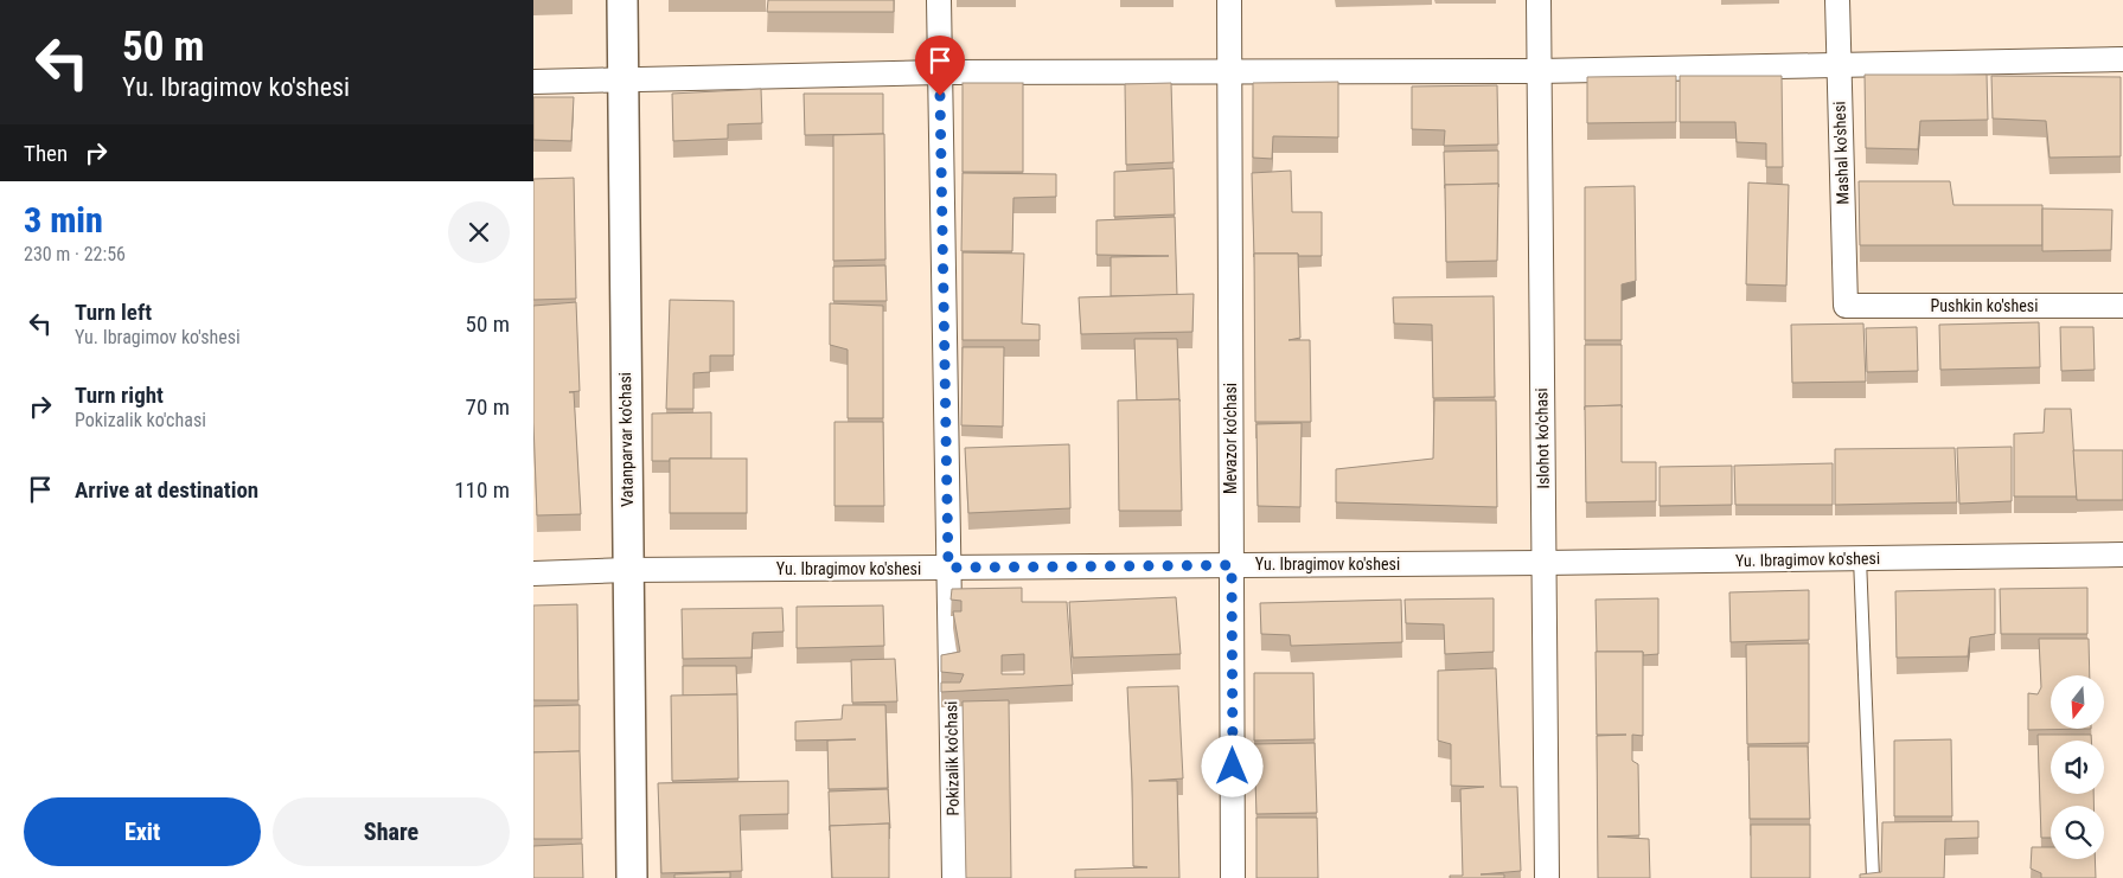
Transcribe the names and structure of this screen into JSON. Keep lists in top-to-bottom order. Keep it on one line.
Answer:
{"streets":{"street":["Mashal ko'shesi","Pushkin ko'shesi","Mevazor ko'chasi","Islohot ko'chasi","Vatanparvar ko'chasi","Yu. Ibragimov ko'shesi","Pokizalik ko'chasi"]},"crossings":[["Mashal ko'shesi","Pushkin ko'shesi"],["Mevazor ko'chasi","Yu. Ibragimov ko'shesi"],["Islohot ko'chasi","Yu. Ibragimov ko'shesi"],["Vatanparvar ko'chasi","Yu. Ibragimov ko'shesi"],["Yu. Ibragimov ko'shesi","Pokizalik ko'chasi"]],"north":"bottom","page":{"turn":["50 m","Yu. Ibragimov ko'shesi"],"then":"Then","heading":["3 min","230 m · 22:56"],"list":[{"name":"Turn left","note":"Yu. Ibragimov ko'shesi","value":"50 m"},{"name":"Turn right","note":"Pokizalik ko'chasi","value":"70 m"},{"name":"Arrive at destination","value":"110 m"}],"buttons":["Exit","Share"]}}
